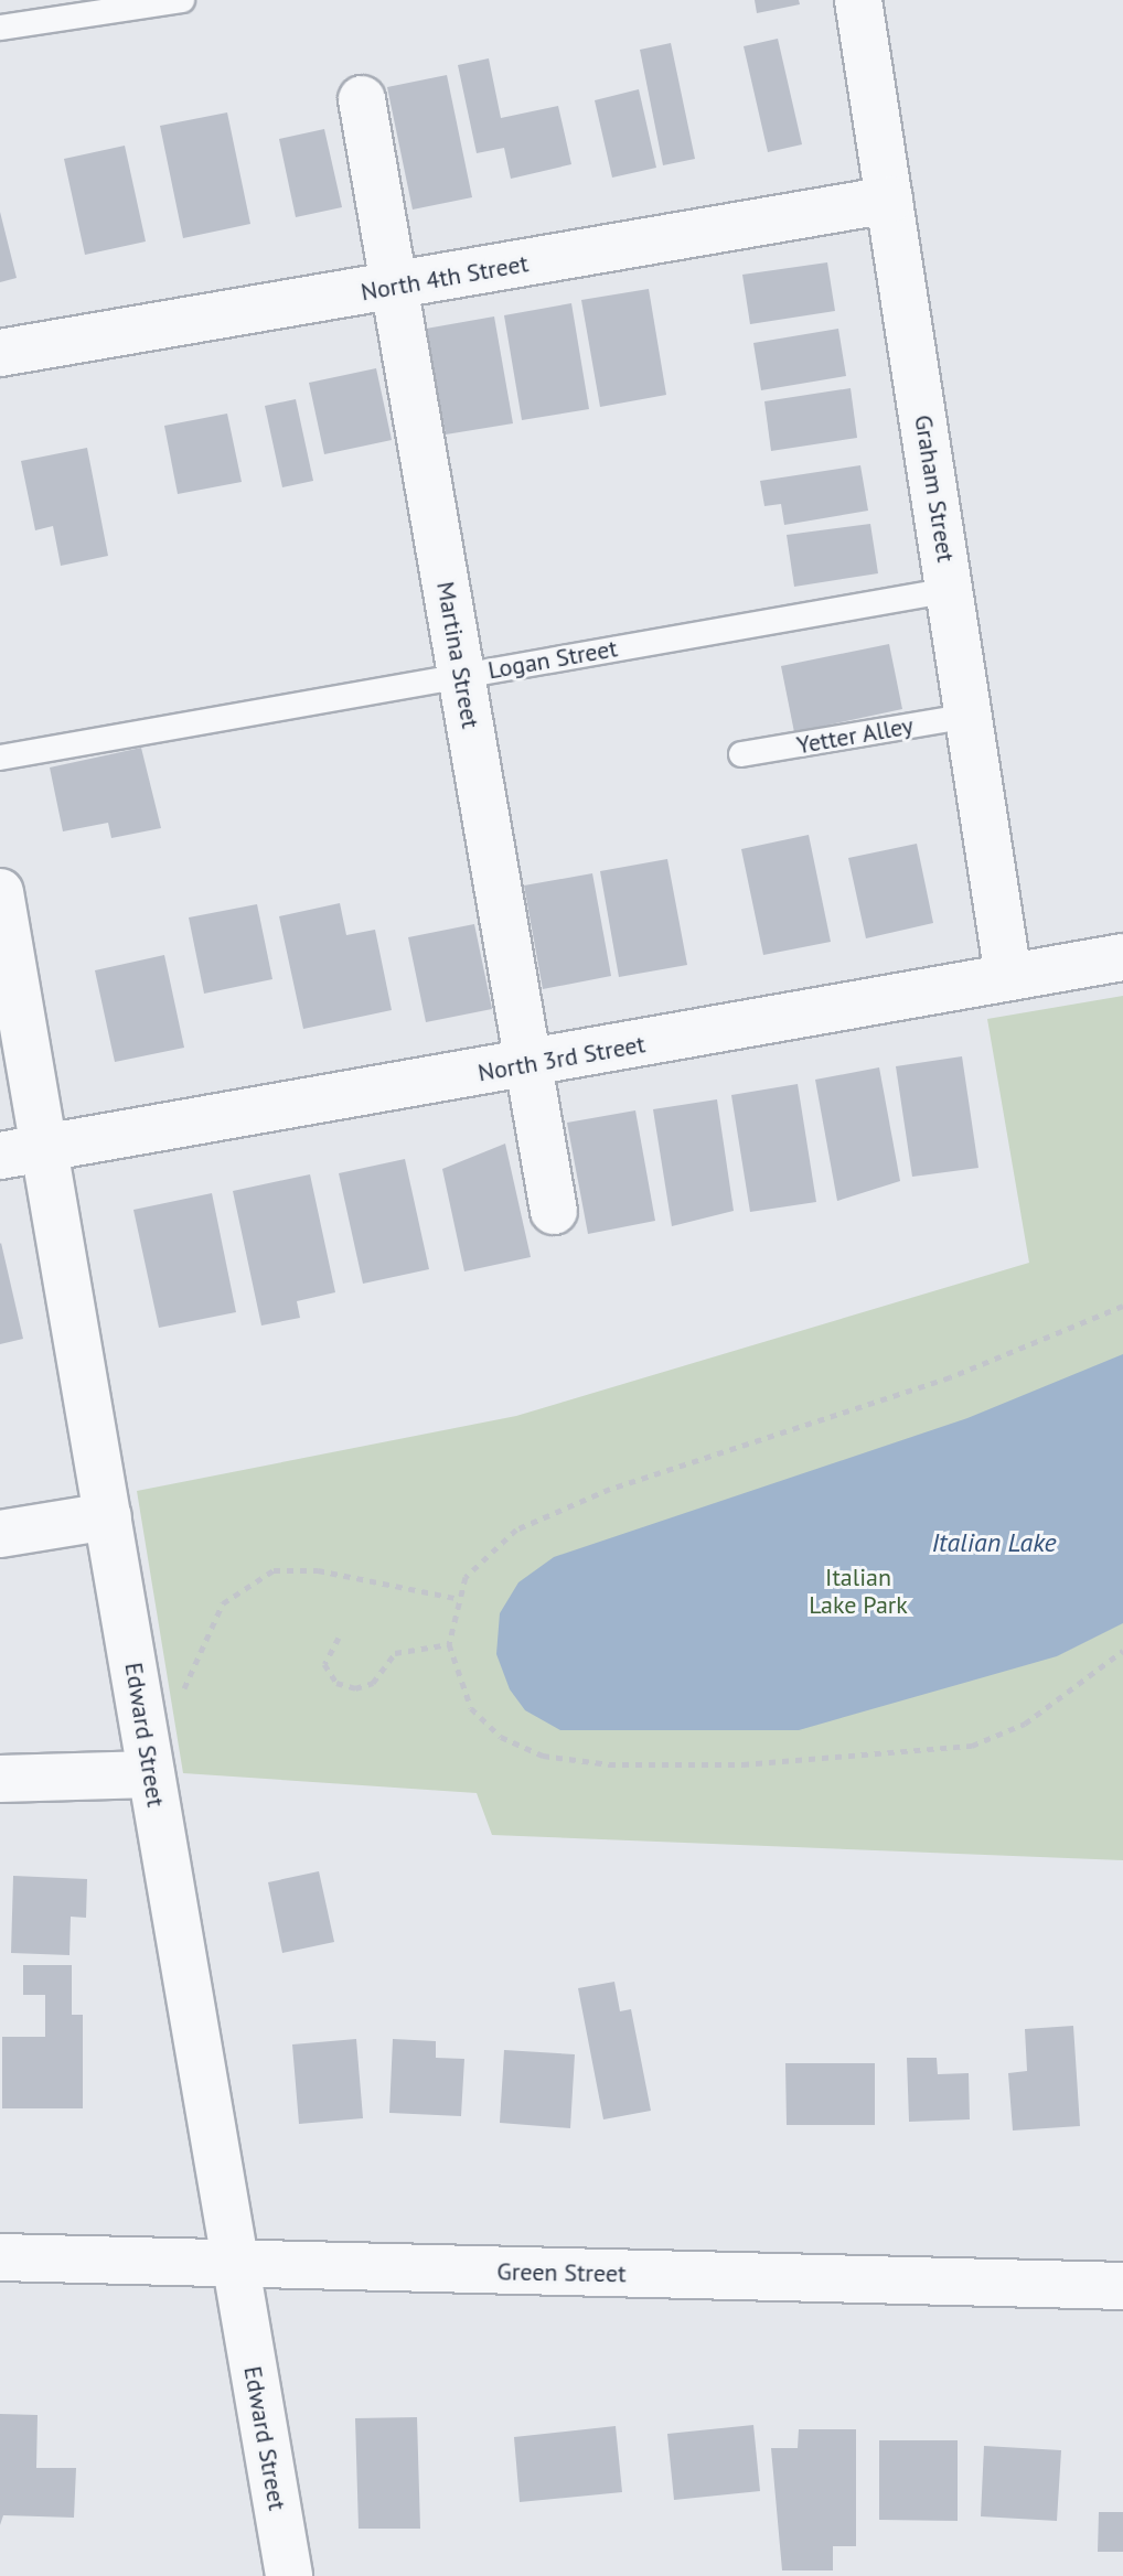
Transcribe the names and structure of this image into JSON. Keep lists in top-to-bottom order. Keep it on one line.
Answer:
{"streets":{"street":["North 4th Street","Graham Street","Martina Street","North 3rd Street","Edward Street","Green Street"],"lane":["Logan Street","Yetter Alley"]},"crossings":[["North 4th Street","Graham Street"],["North 4th Street","Martina Street"],["Graham Street","Logan Street"],["Graham Street","Yetter Alley"],["Graham Street","North 3rd Street"],["Martina Street","Logan Street"],["Martina Street","North 3rd Street"],["North 3rd Street","Edward Street"],["Edward Street","Green Street"]],"water":["Italian Lake"],"parks":["Italian Lake Park"]}
